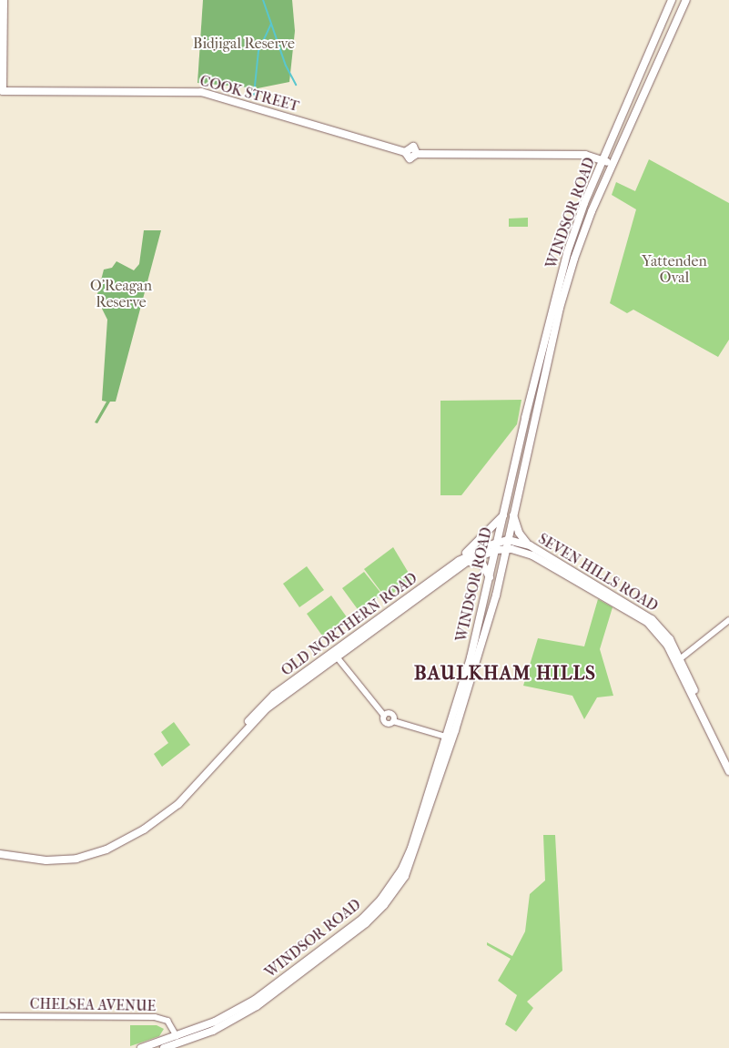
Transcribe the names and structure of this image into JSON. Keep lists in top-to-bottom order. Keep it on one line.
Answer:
{"streets":{"main road":["COOK STREET","WINDSOR ROAD","SEVEN HILLS ROAD","OLD NORTHERN ROAD"],"street":["CHELSEA AVENUE"]},"crossings":[["COOK STREET","WINDSOR ROAD"],["WINDSOR ROAD","SEVEN HILLS ROAD"],["WINDSOR ROAD","OLD NORTHERN ROAD"],["WINDSOR ROAD","CHELSEA AVENUE"],["SEVEN HILLS ROAD","OLD NORTHERN ROAD"]],"districts":["BAULKHAM HILLS"],"parks":["Bidjigal Reserve","Yattenden Oval","O'Reagan Reserve"]}
